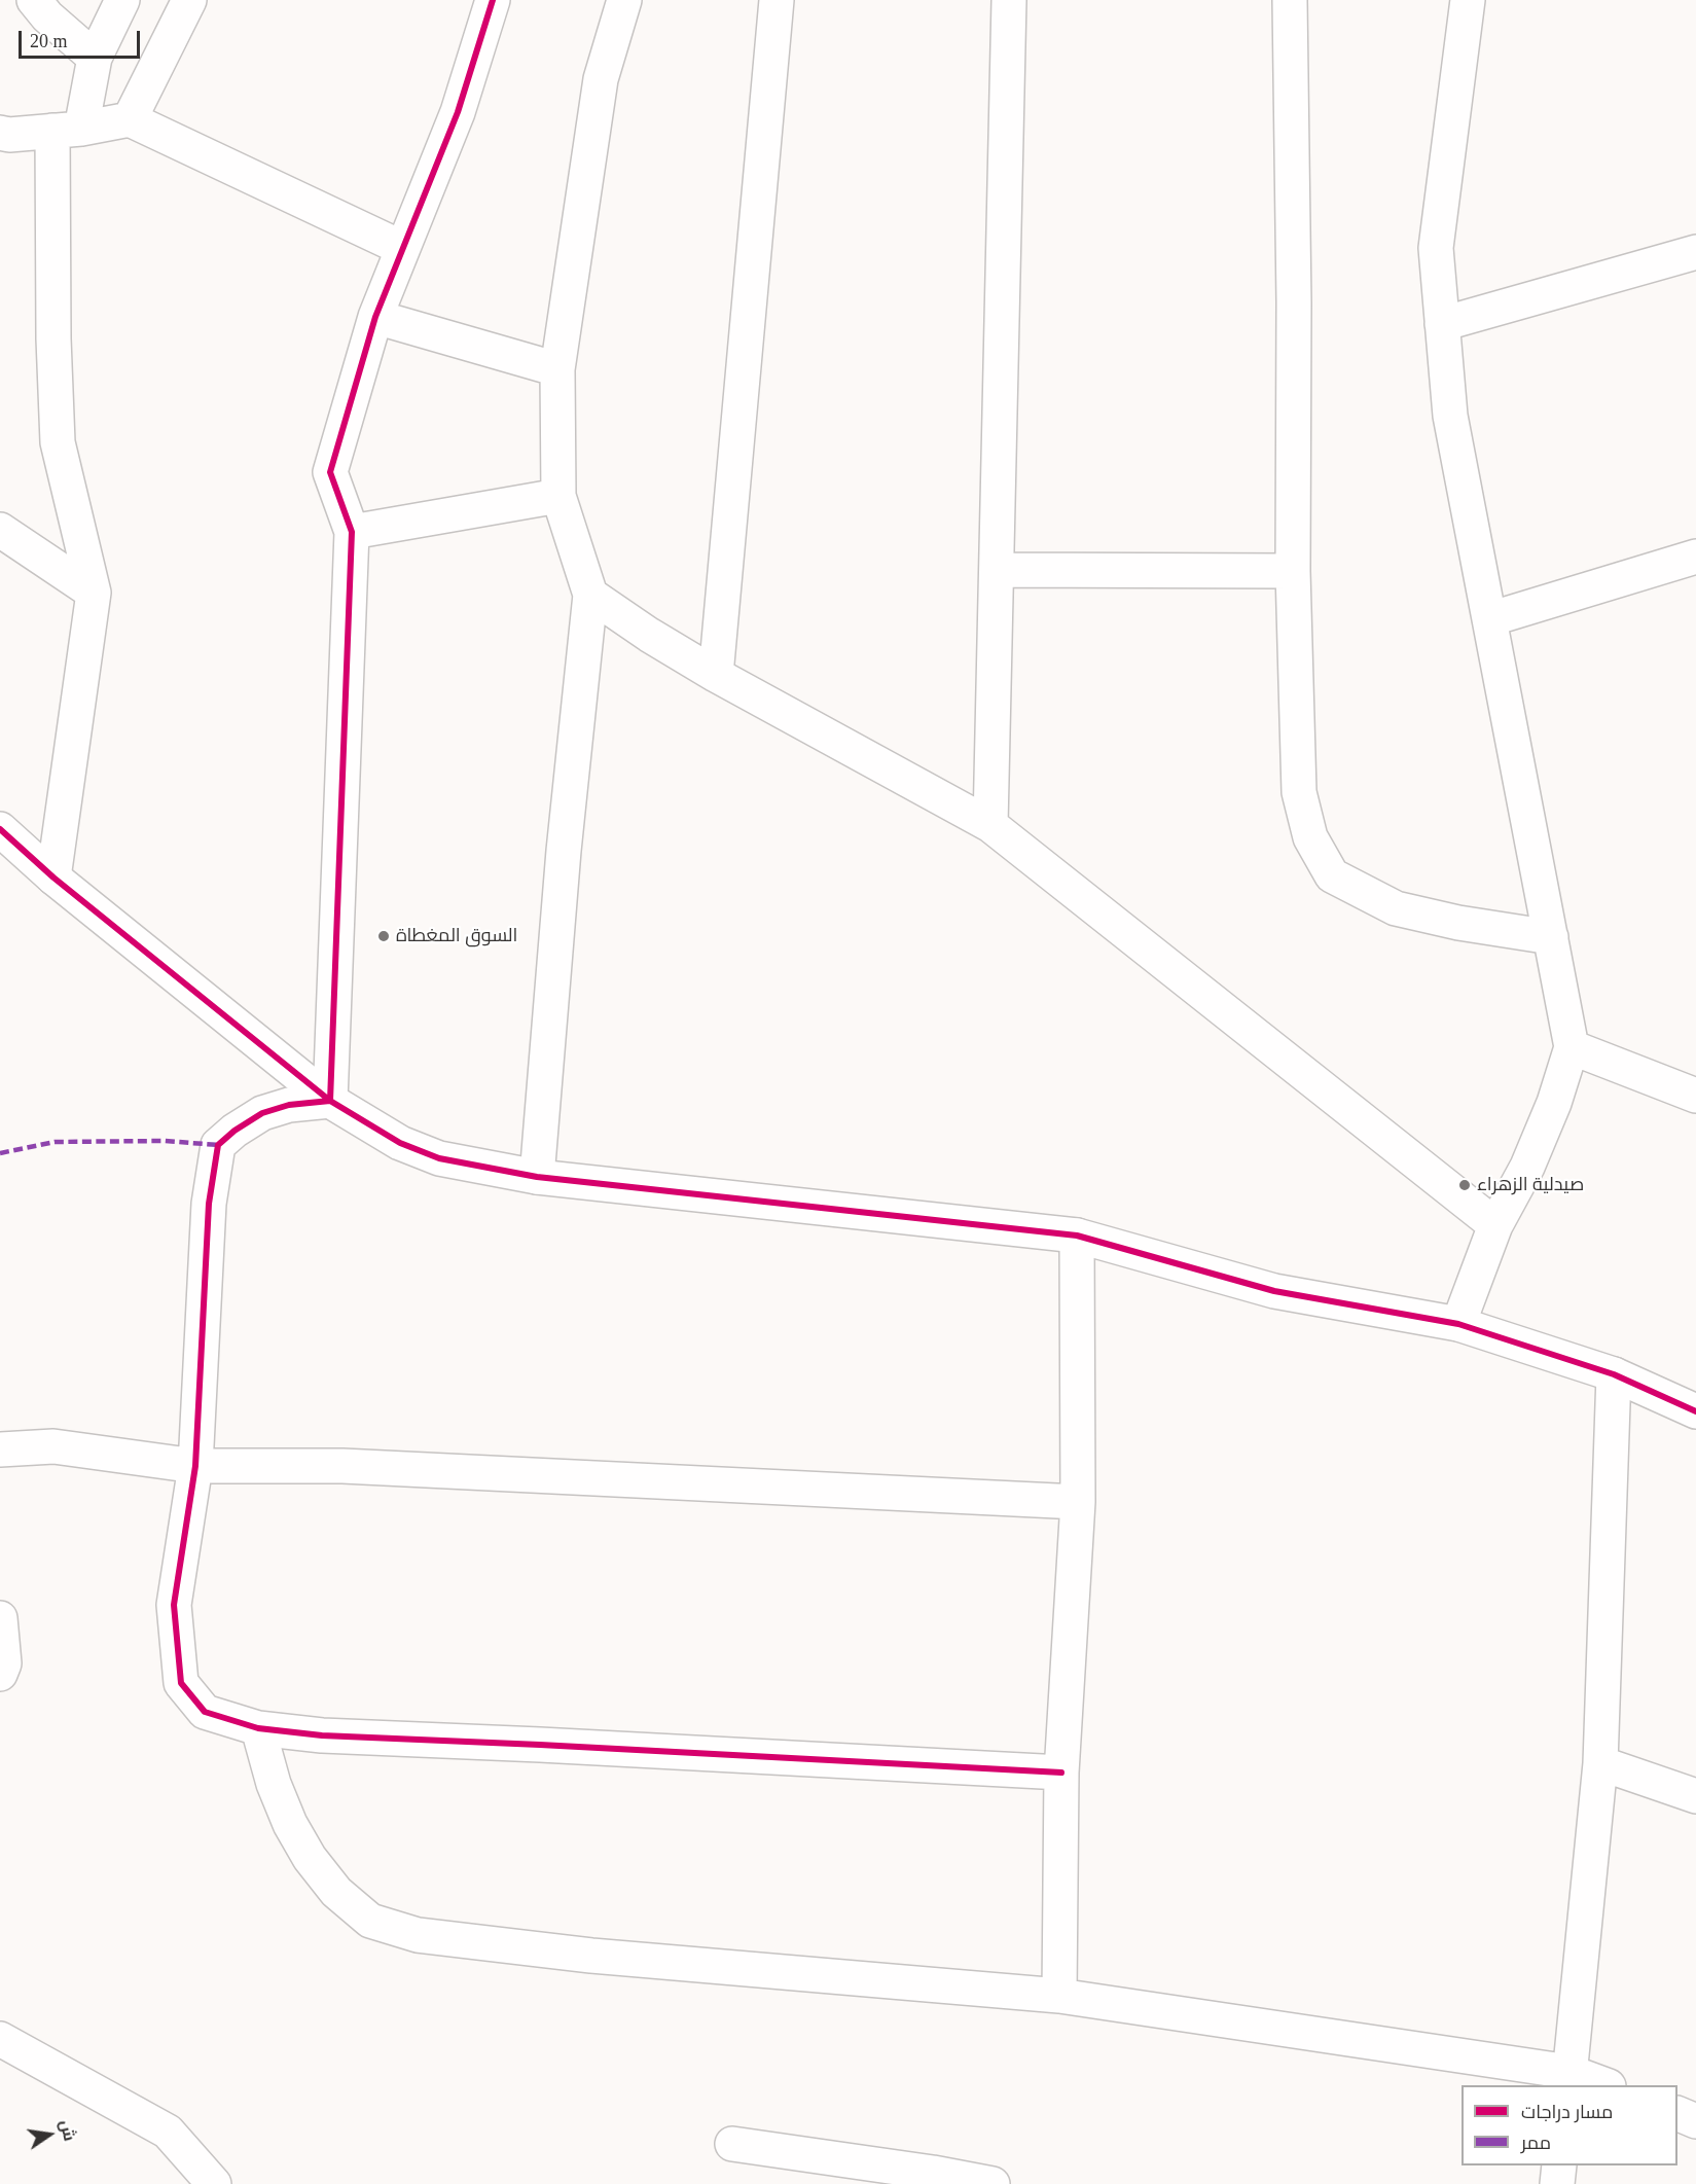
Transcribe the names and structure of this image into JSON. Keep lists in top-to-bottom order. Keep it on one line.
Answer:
{"places":["السوق المغطاة","صيدلية الزهراء"],"legend":["مسار دراجات","ممر"],"scale_bar":"20 m","north":"right"}
